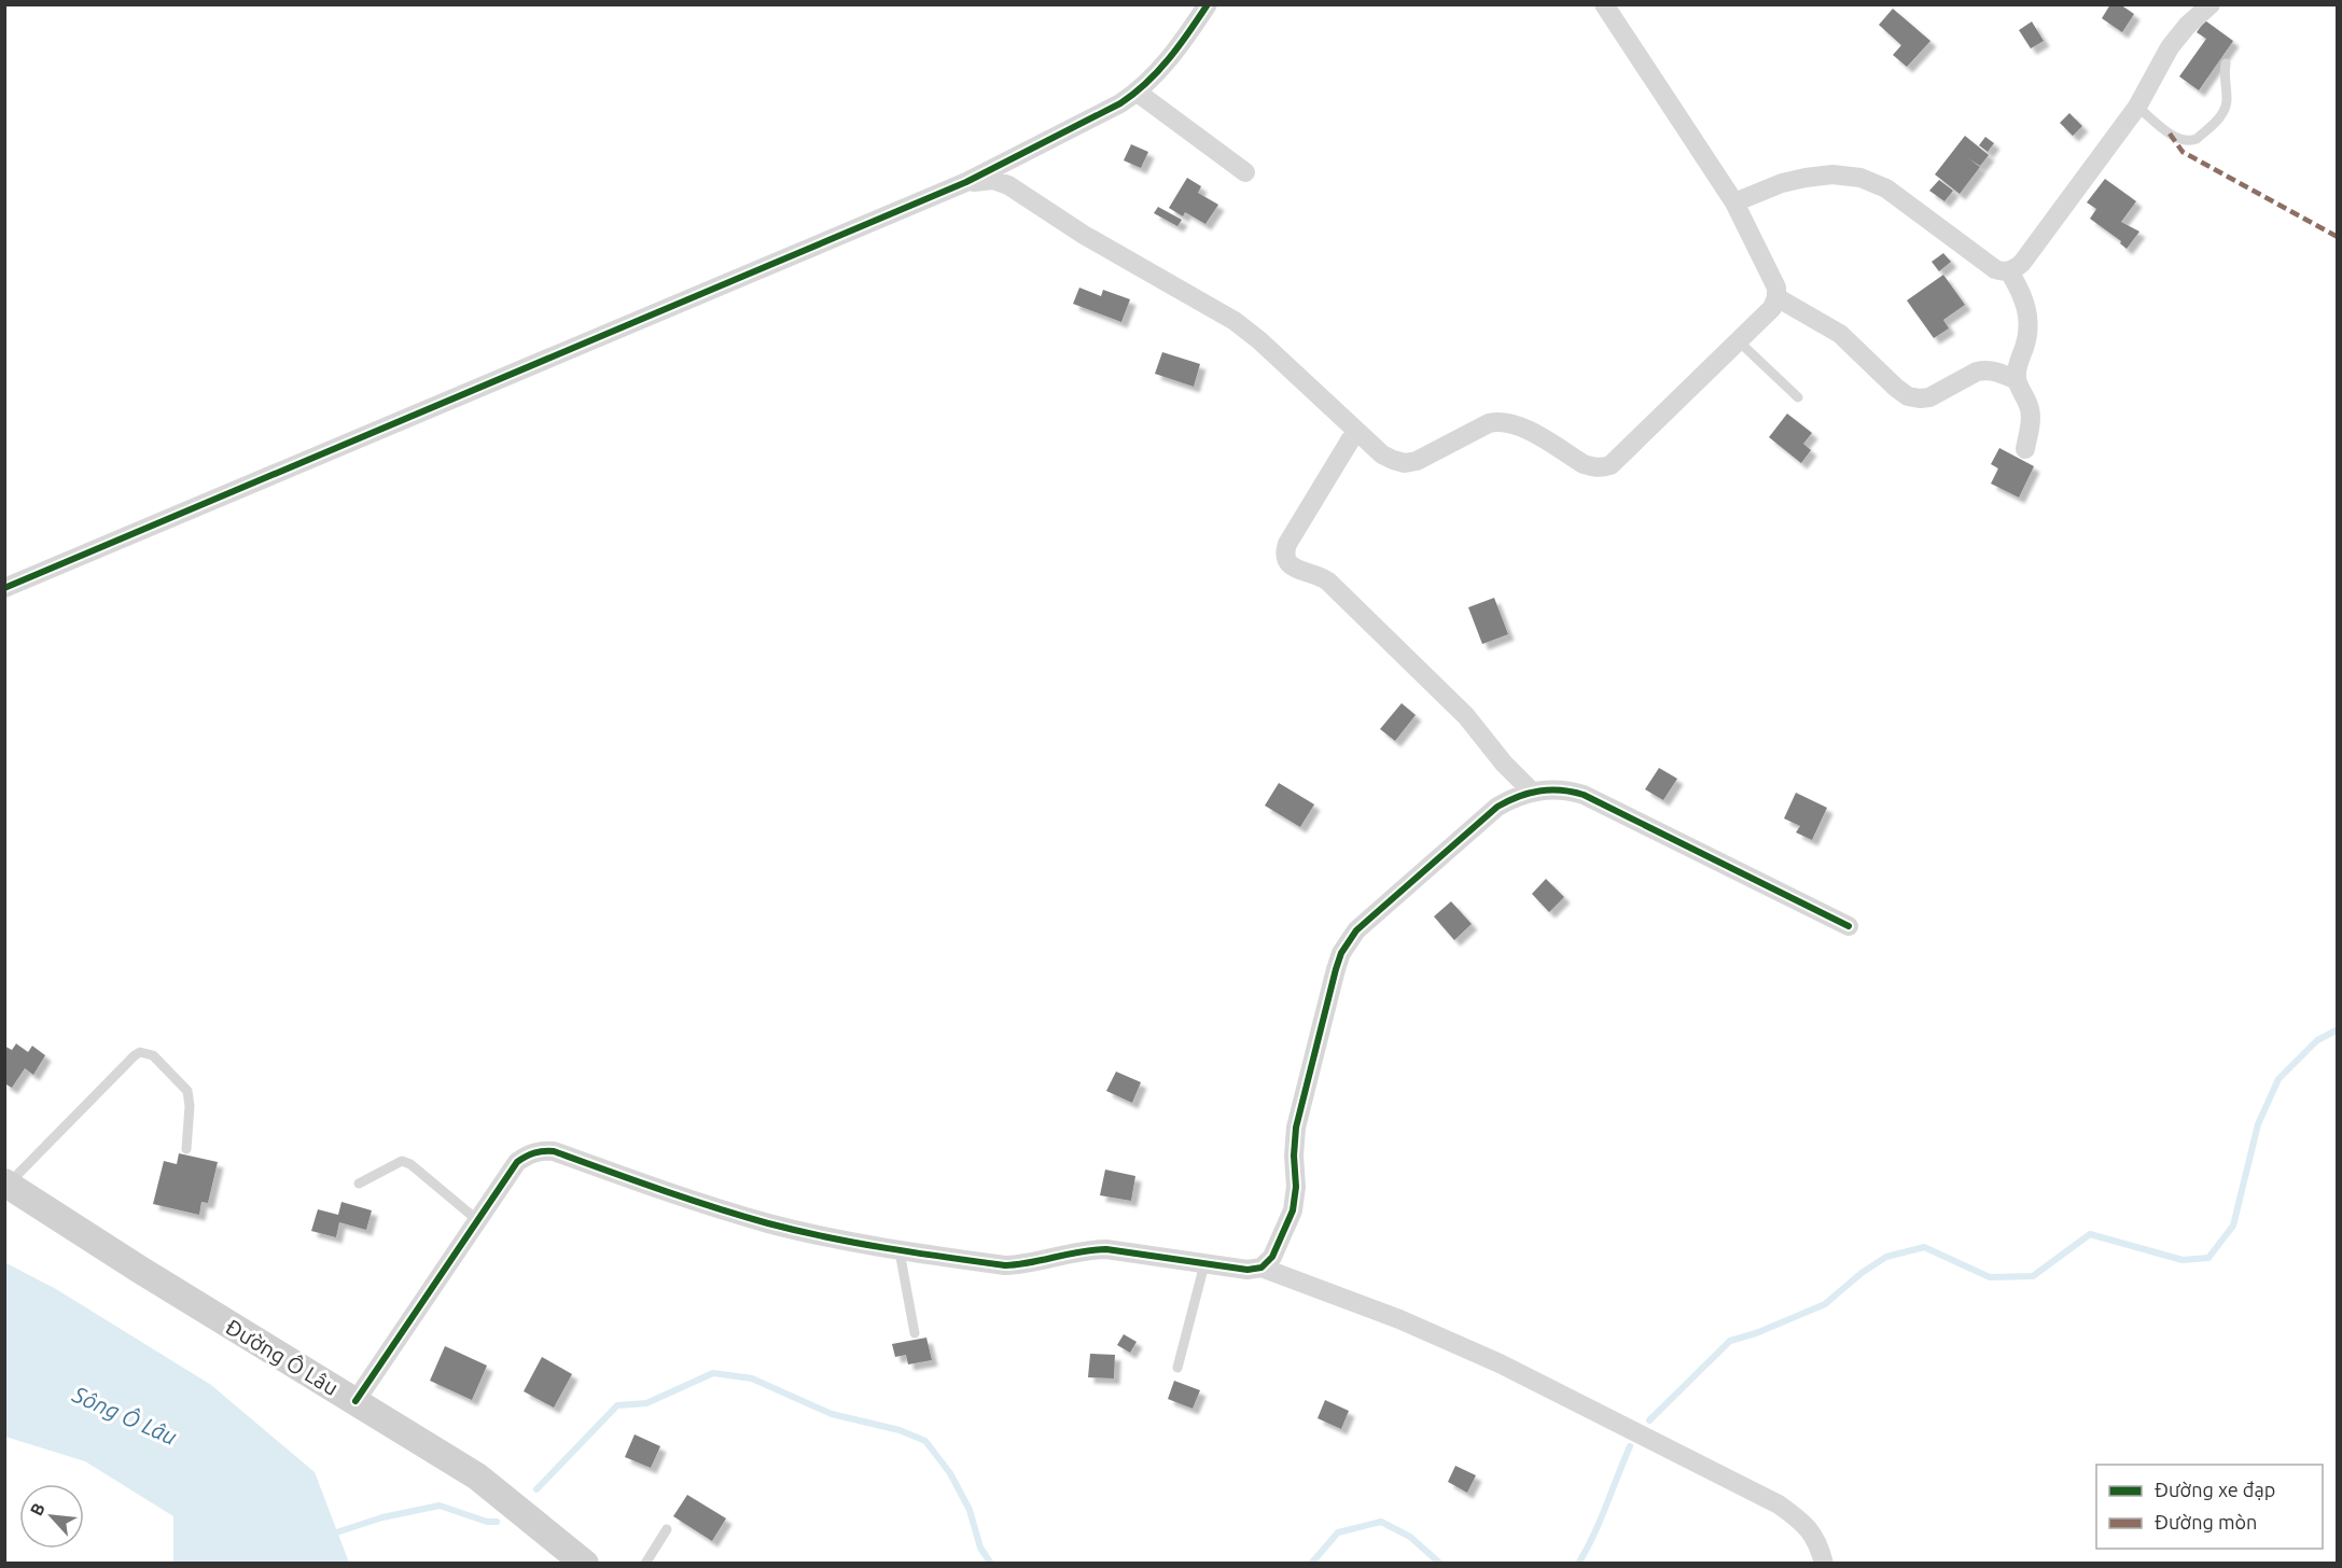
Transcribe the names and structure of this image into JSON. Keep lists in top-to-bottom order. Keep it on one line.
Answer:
{"streets":{"main road":["Đường Ô Lâu"]},"water":["Sông Ô Lâu"],"legend":["Đường xe đạp","Đường mòn"],"north":"top left"}
